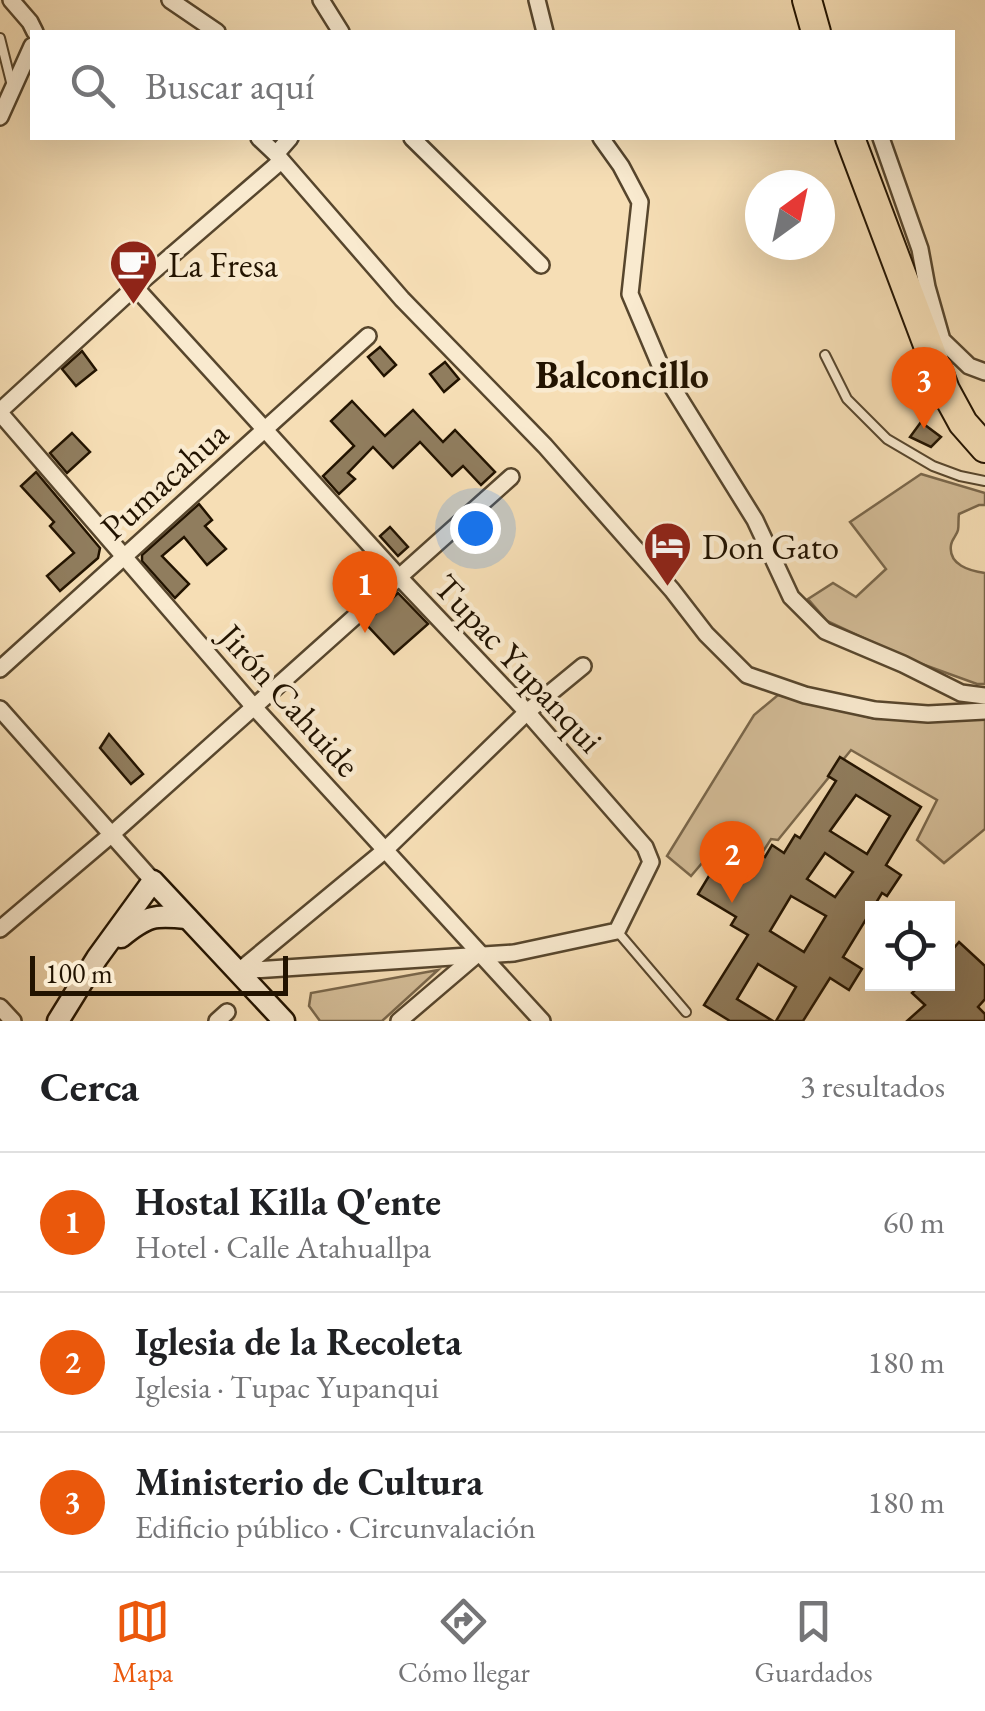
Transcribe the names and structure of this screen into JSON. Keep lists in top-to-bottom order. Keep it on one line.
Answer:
{"streets":{"street":["Pumacahua","Tupac Yupanqui","Jirón Cahuide"]},"crossings":[["Pumacahua","Tupac Yupanqui"],["Pumacahua","Jirón Cahuide"]],"districts":["Balconcillo"],"places":{"cafe":["La Fresa"],"hotel":["Don Gato"]},"scale_bar":"100 m","north":"top right","page":{"search":"Buscar aquí","pins":["3","1","2"],"scale":"100 m","heading":["Cerca","3 resultados"],"list":[{"mark":"1","name":"Hostal Killa Q'ente","note":"Hotel · Calle Atahuallpa","value":"60 m"},{"mark":"2","name":"Iglesia de la Recoleta","note":"Iglesia · Tupac Yupanqui","value":"180 m"},{"mark":"3","name":"Ministerio de Cultura","note":"Edificio público · Circunvalación","value":"180 m"}],"nav":["Mapa","Cómo llegar","Guardados"]}}
